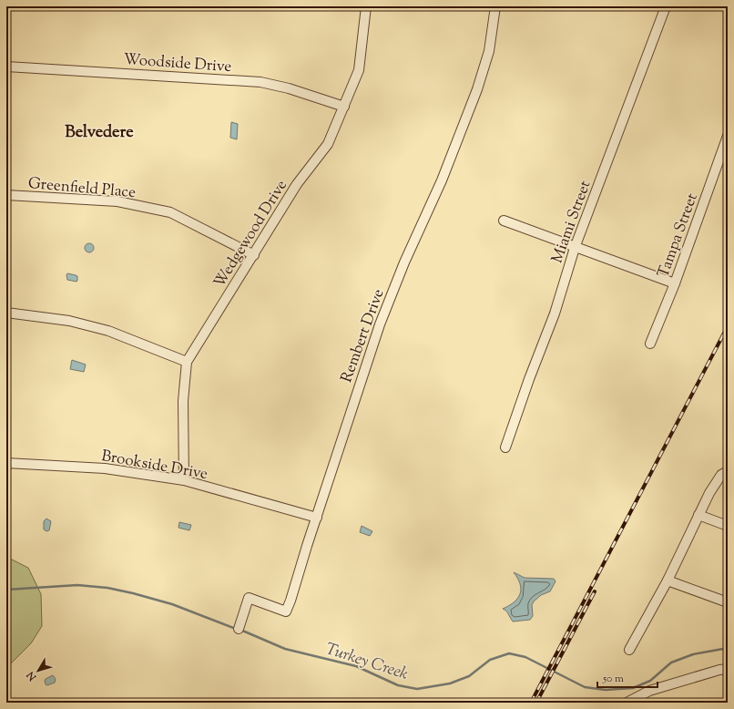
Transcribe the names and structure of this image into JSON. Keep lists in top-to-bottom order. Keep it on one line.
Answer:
{"streets":{"street":["Woodside Drive","Greenfield Place","Miami Street","Wedgewood Drive","Tampa Street","Rembert Drive","Brookside Drive"]},"crossings":[["Woodside Drive","Wedgewood Drive"],["Greenfield Place","Wedgewood Drive"],["Wedgewood Drive","Brookside Drive"],["Rembert Drive","Brookside Drive"]],"districts":["Belvedere"],"water":["Turkey Creek"],"scale_bar":"50 m","north":"bottom left"}
